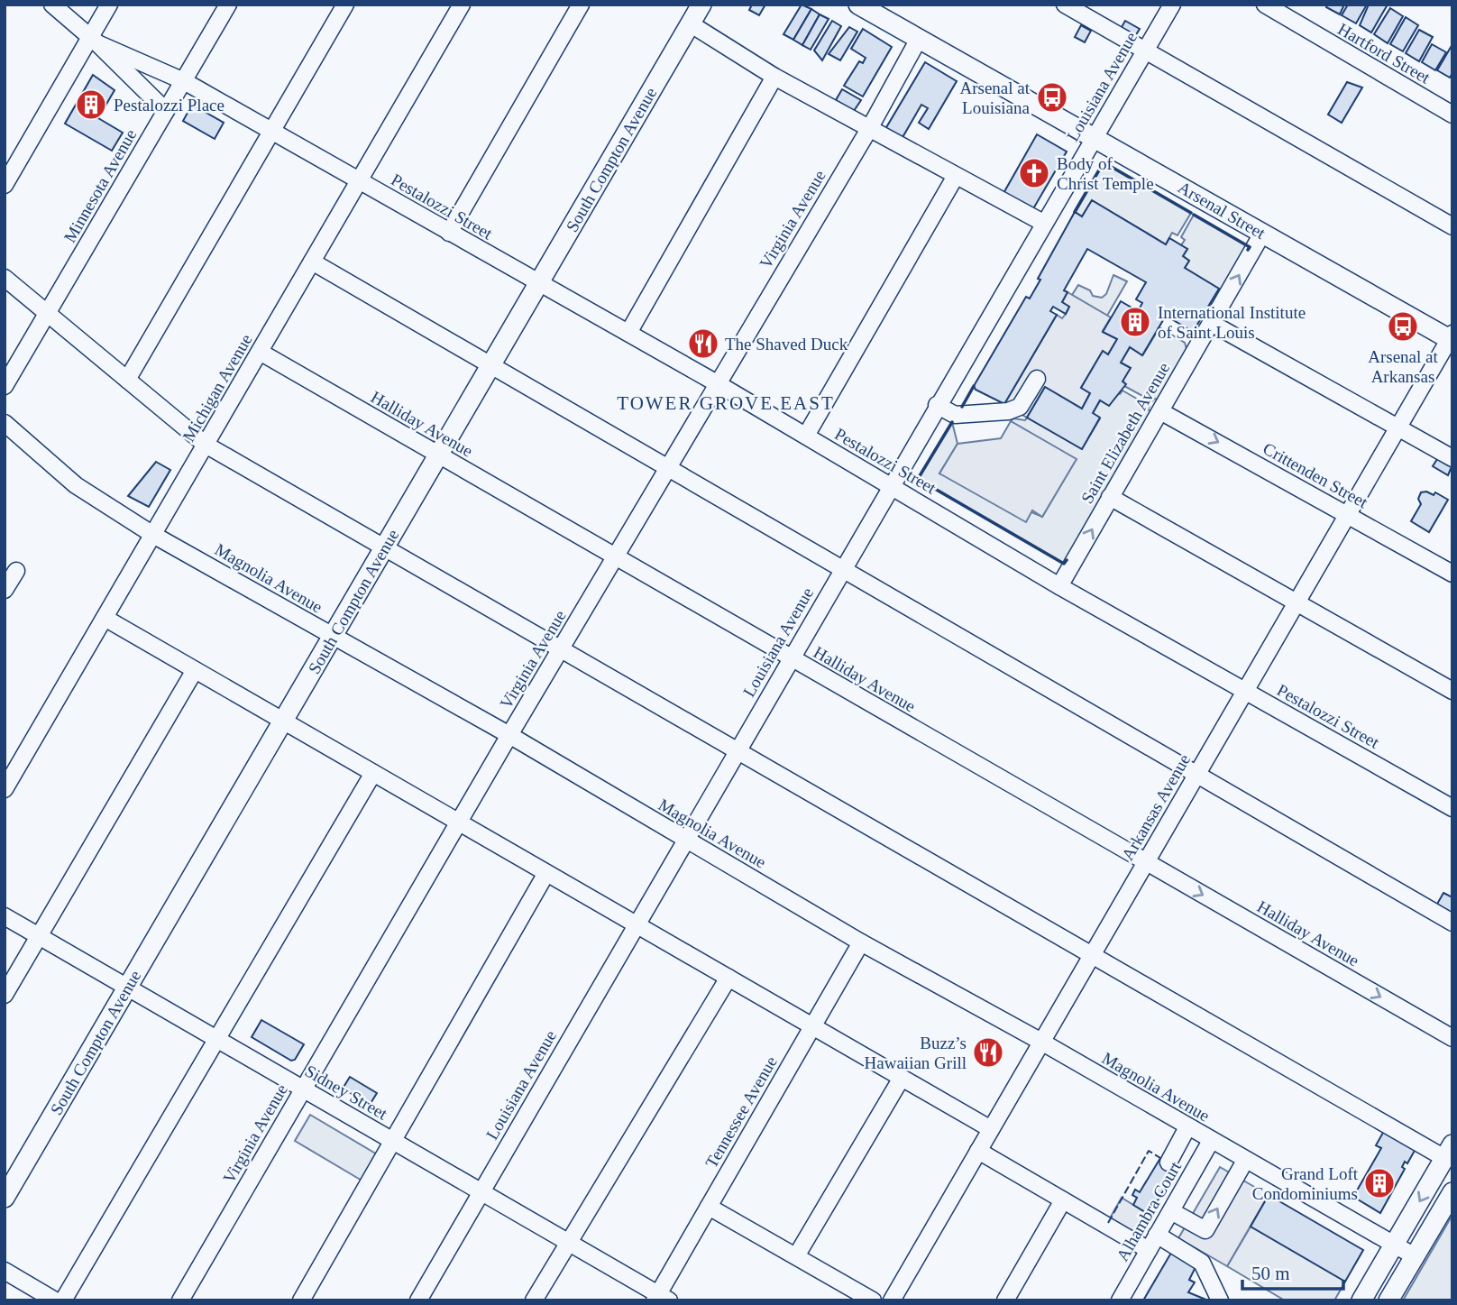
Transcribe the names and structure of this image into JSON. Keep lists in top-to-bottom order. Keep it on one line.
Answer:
{"streets":{"main road":["South Compton Avenue","Arsenal Street"],"street":["Hartford Street","Louisiana Avenue","Minnesota Avenue","Pestalozzi Street","Virginia Avenue","Michigan Avenue","Halliday Avenue","Saint Elizabeth Avenue","Crittenden Street","Magnolia Avenue","Arkansas Avenue","Sidney Street","Tennessee Avenue","Alhambra Court"]},"crossings":[["Louisiana Avenue","Pestalozzi Street"],["Louisiana Avenue","Arsenal Street"],["Louisiana Avenue","Halliday Avenue"],["Louisiana Avenue","Magnolia Avenue"],["Louisiana Avenue","Sidney Street"],["South Compton Avenue","Pestalozzi Street"],["South Compton Avenue","Halliday Avenue"],["South Compton Avenue","Magnolia Avenue"],["South Compton Avenue","Sidney Street"],["Minnesota Avenue","Pestalozzi Street"],["Pestalozzi Street","Virginia Avenue"],["Pestalozzi Street","Michigan Avenue"],["Pestalozzi Street","Saint Elizabeth Avenue"],["Pestalozzi Street","Arkansas Avenue"],["Arsenal Street","Virginia Avenue"],["Arsenal Street","Saint Elizabeth Avenue"],["Arsenal Street","Arkansas Avenue"],["Virginia Avenue","Halliday Avenue"],["Virginia Avenue","Magnolia Avenue"],["Virginia Avenue","Sidney Street"],["Michigan Avenue","Halliday Avenue"],["Michigan Avenue","Magnolia Avenue"],["Halliday Avenue","Arkansas Avenue"],["Saint Elizabeth Avenue","Crittenden Street"],["Crittenden Street","Arkansas Avenue"],["Magnolia Avenue","Arkansas Avenue"],["Magnolia Avenue","Tennessee Avenue"],["Magnolia Avenue","Alhambra Court"],["Sidney Street","Tennessee Avenue"]],"one_way":["Saint Elizabeth Avenue"],"districts":["TOWER GROVE EAST"],"places":{"bus stop":["Arsenal at Louisiana","Arsenal at Arkansas"],"building":["Pestalozzi Place","International Institute of Saint Louis","Grand Loft Condominiums"],"church":["Body of Christ Temple"],"restaurant":["The Shaved Duck","Buzz’s Hawaiian Grill"]},"scale_bar":"50 m"}
